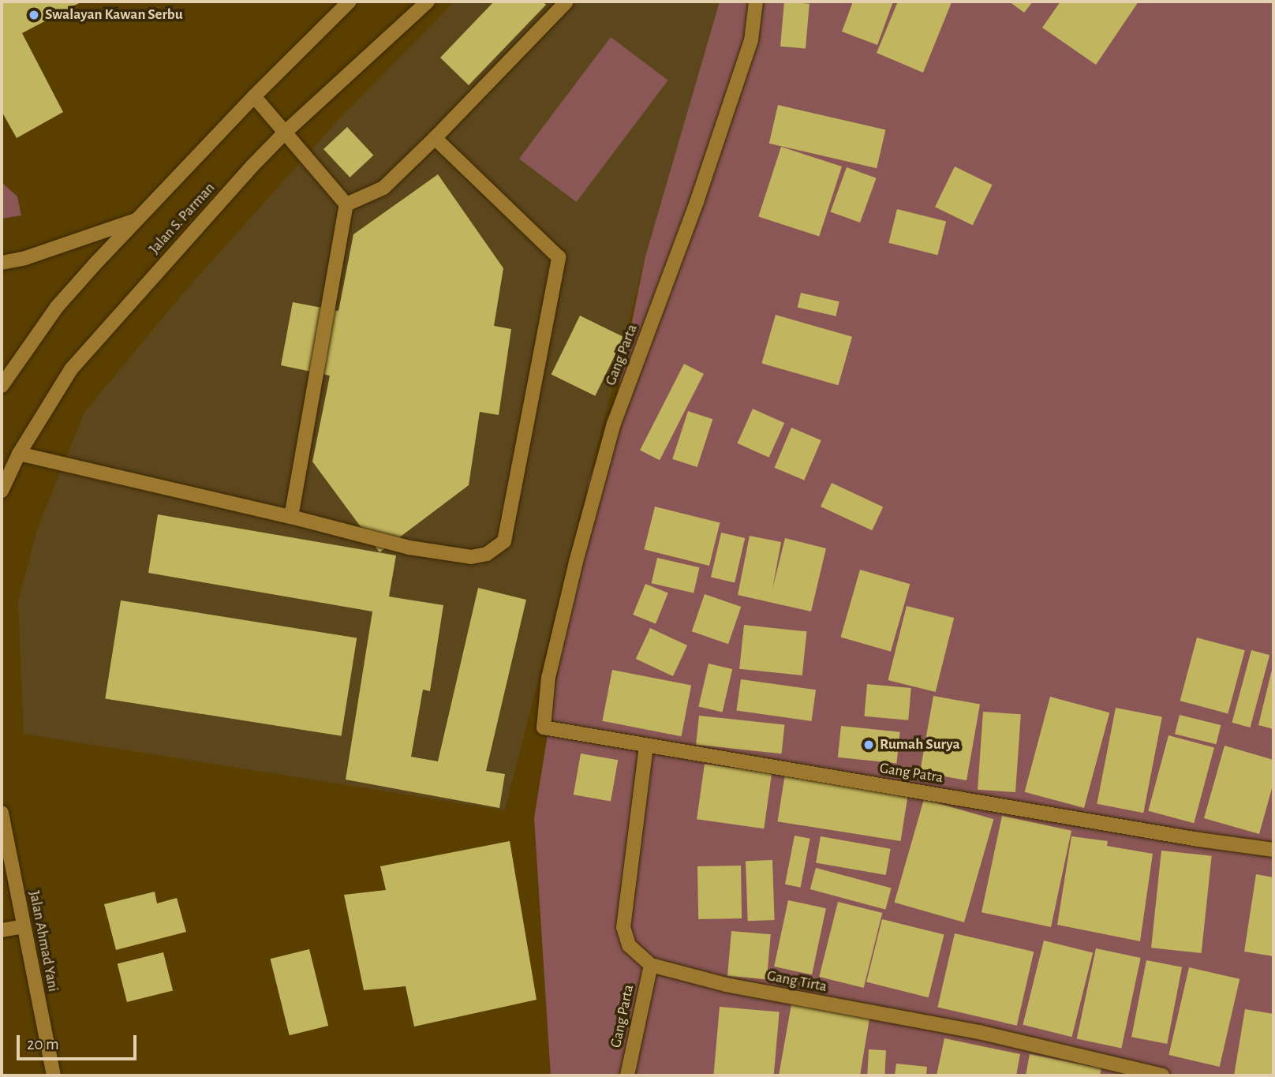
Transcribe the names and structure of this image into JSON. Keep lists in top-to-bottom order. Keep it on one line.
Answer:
{"streets":{"main road":["Jalan S. Parman","Gang Parta","Gang Patra","Jalan Ahmad Yani","Gang Tirta"]},"crossings":[["Gang Parta","Gang Patra"],["Gang Parta","Gang Tirta"],["Gang Patra","Gang Tirta"]],"places":["Swalayan Kawan Serbu","Rumah Surya"],"scale_bar":"20 m"}
